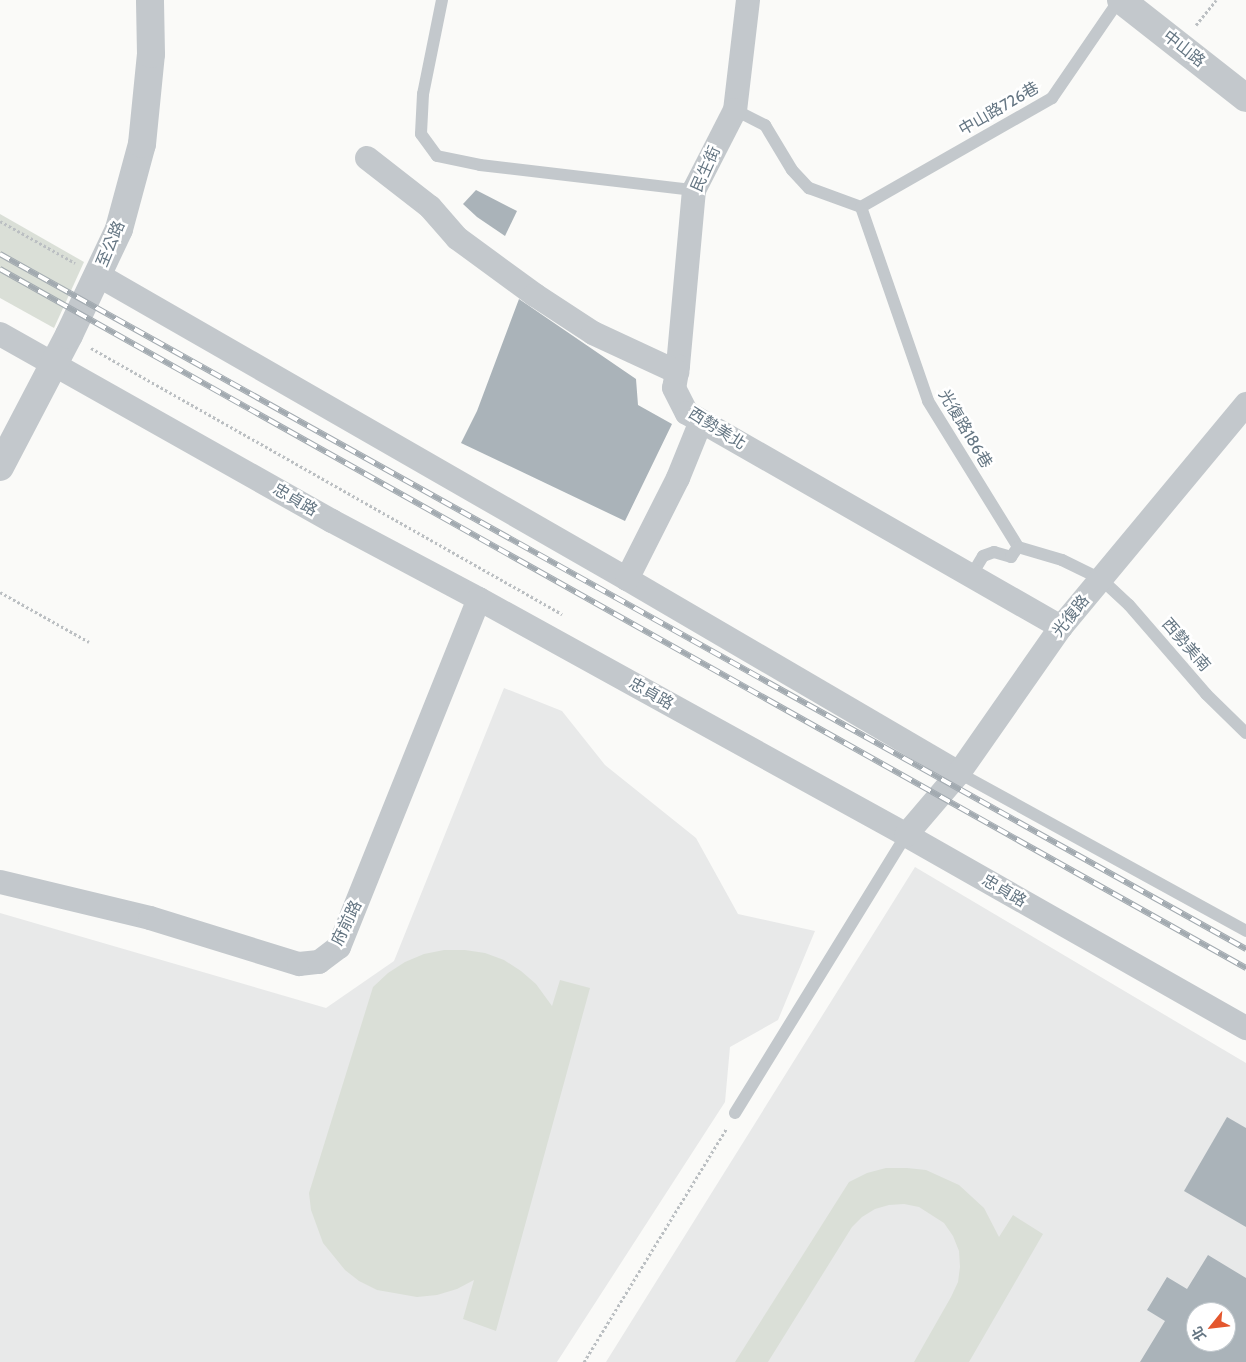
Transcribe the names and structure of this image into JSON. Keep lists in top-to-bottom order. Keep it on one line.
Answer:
{"streets":{"street":["中山路","民生街","至公路","西勢美北","忠貞路","光復路","府前路"],"lane":["中山路726巷","光復路186巷","西勢美南"]},"crossings":[["中山路","中山路726巷"],["中山路726巷","光復路186巷"],["民生街","西勢美北"],["至公路","忠貞路"],["西勢美北","光復路"],["忠貞路","光復路"],["忠貞路","府前路"],["光復路","西勢美南"]],"north":"bottom left"}
